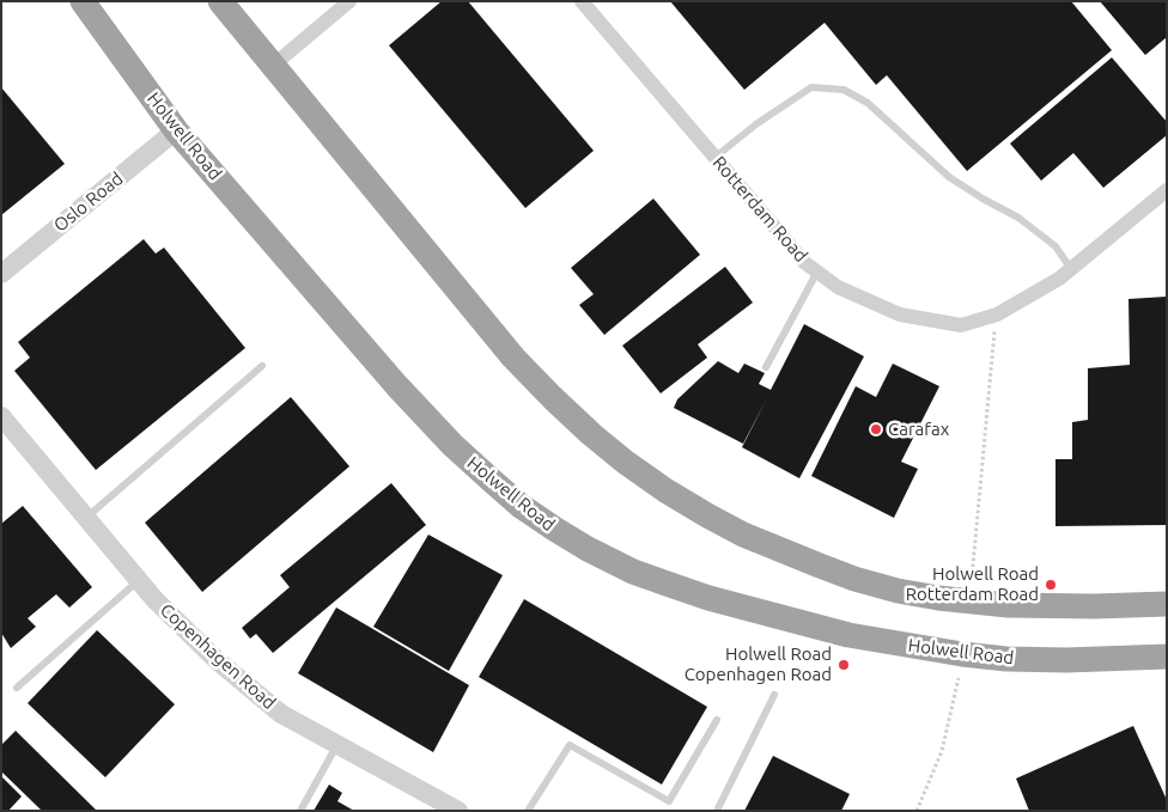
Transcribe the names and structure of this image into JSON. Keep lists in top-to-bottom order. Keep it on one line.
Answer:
{"streets":{"highway":["Holwell Road"],"street":["Oslo Road","Rotterdam Road","Copenhagen Road"]},"crossings":[["Holwell Road","Oslo Road"]],"places":["Carafax","Holwell Road Rotterdam Road","Holwell Road Copenhagen Road"]}
